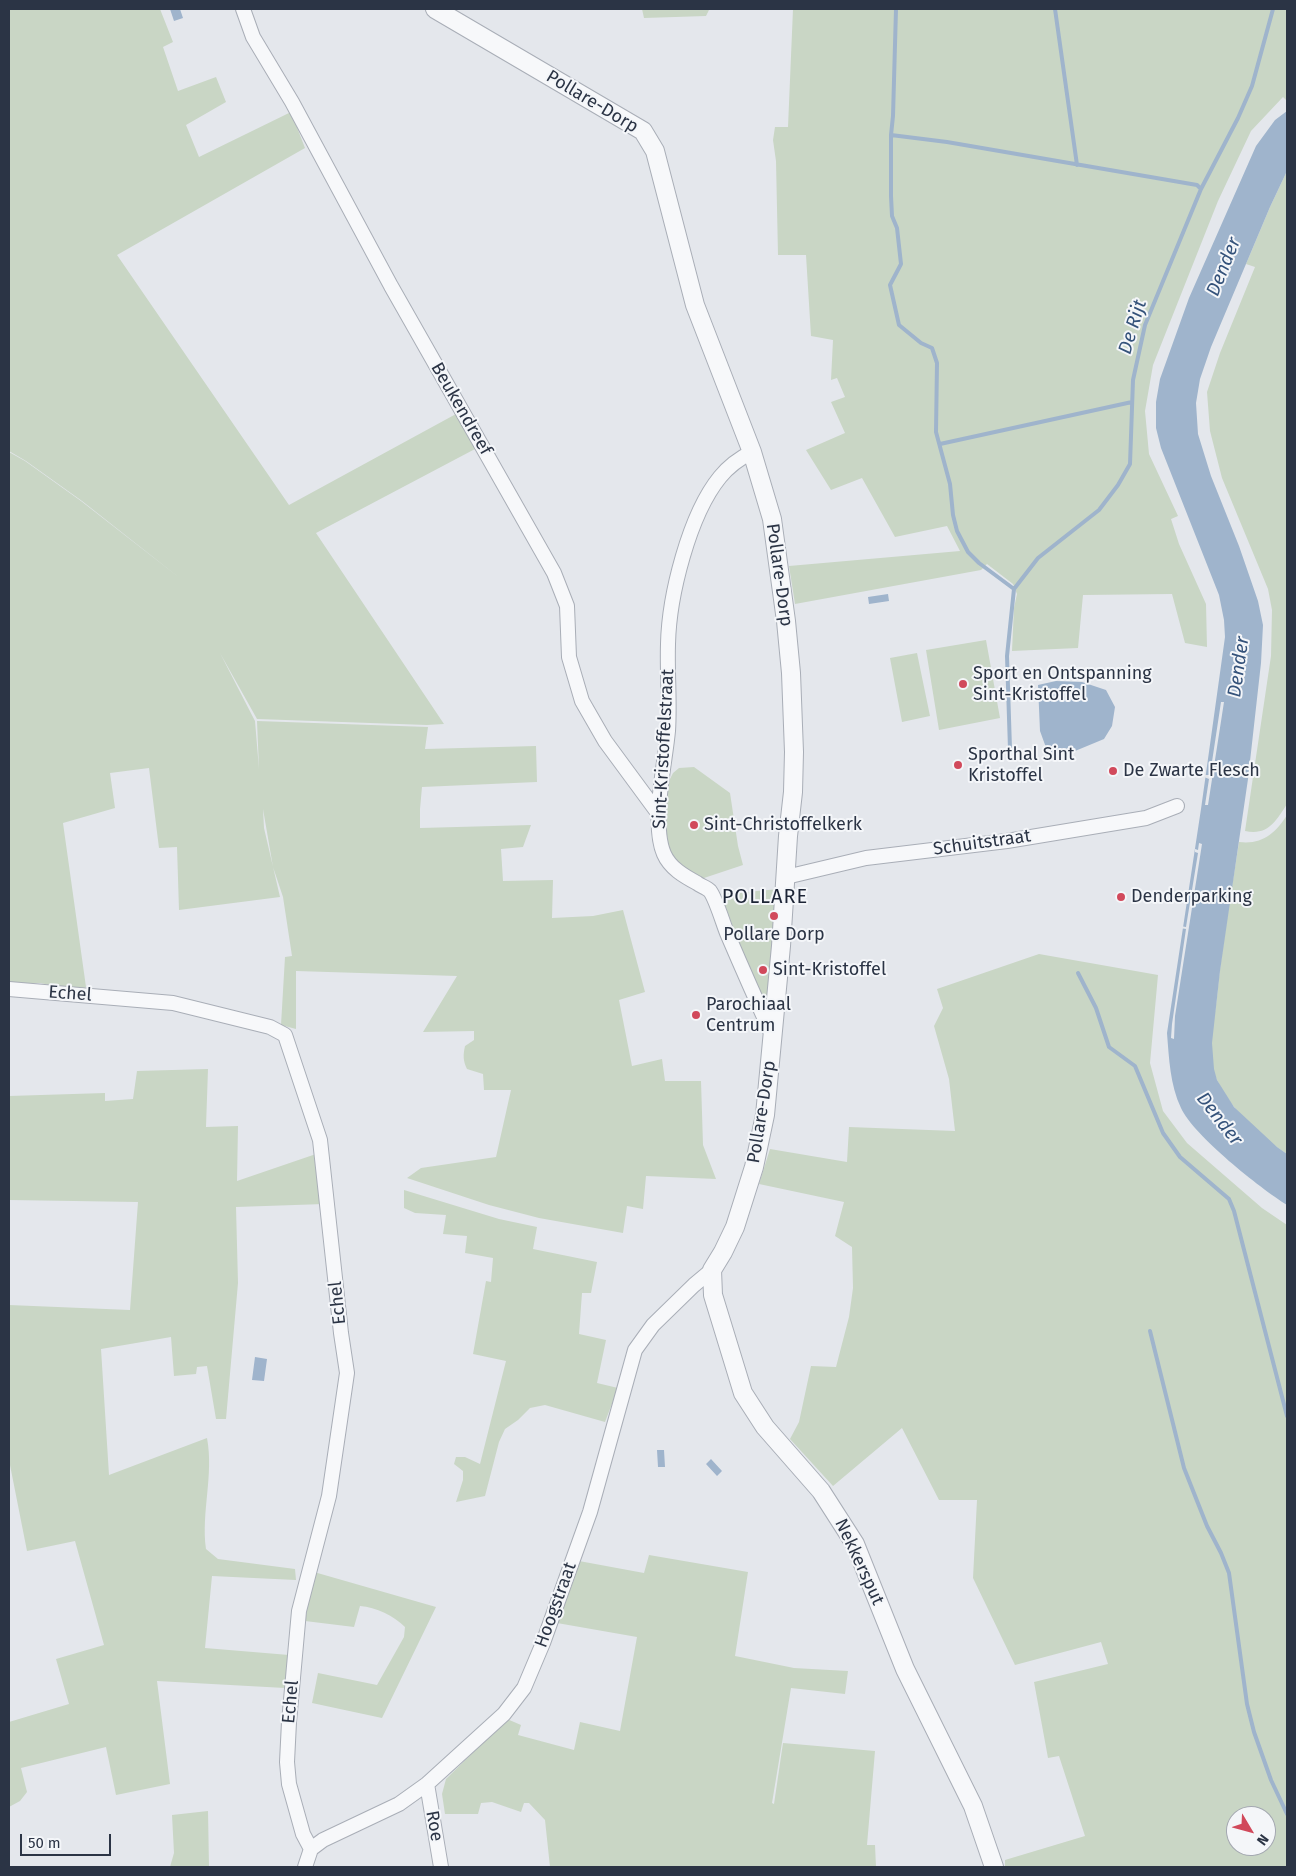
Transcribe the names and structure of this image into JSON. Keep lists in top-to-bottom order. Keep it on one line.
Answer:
{"streets":{"street":["Pollare-Dorp","Beukendreef","Sint-Kristoffelstraat","Schuitstraat","Echel","Nekkersput","Hoogstraat","Roe"]},"crossings":[["Pollare-Dorp","Sint-Kristoffelstraat"],["Pollare-Dorp","Schuitstraat"],["Pollare-Dorp","Nekkersput"],["Pollare-Dorp","Hoogstraat"],["Beukendreef","Sint-Kristoffelstraat"],["Echel","Hoogstraat"],["Nekkersput","Hoogstraat"],["Hoogstraat","Roe"]],"districts":["POLLARE"],"water":["Dender","De Rijt"],"places":["Sport en Ontspanning Sint-Kristoffel","Sporthal Sint Kristoffel","De Zwarte Flesch","Sint-Christoffelkerk","Denderparking","Pollare Dorp","Sint-Kristoffel","Parochiaal Centrum"],"scale_bar":"50 m","north":"bottom right"}
